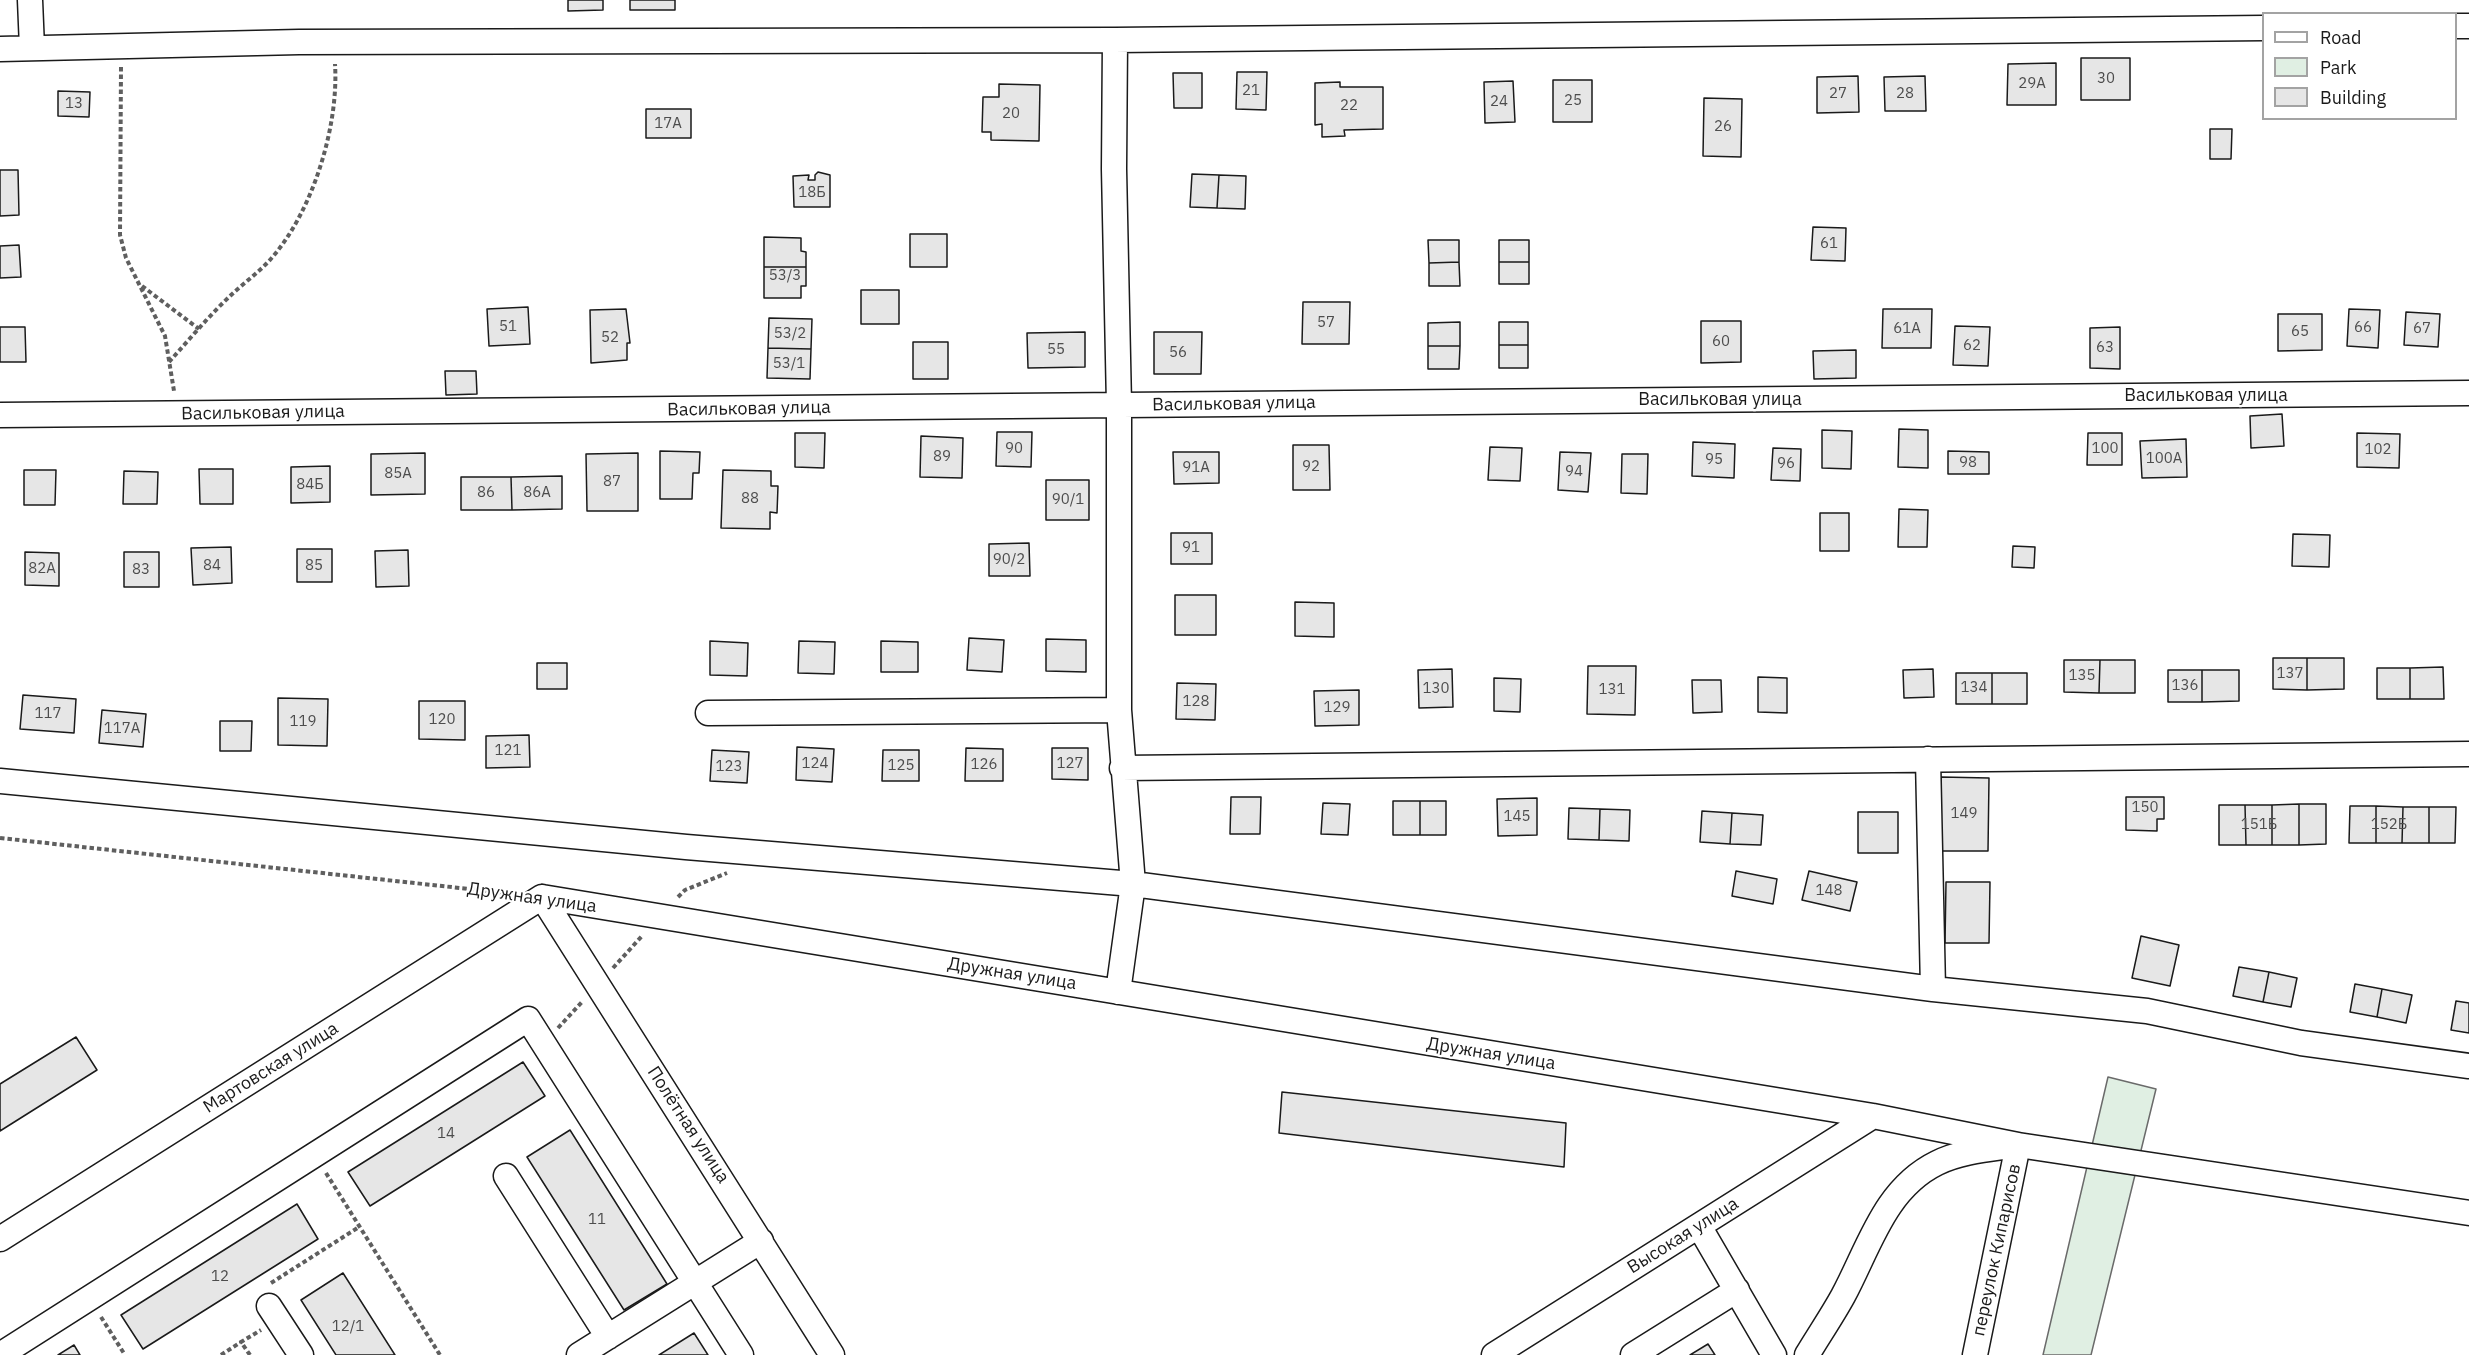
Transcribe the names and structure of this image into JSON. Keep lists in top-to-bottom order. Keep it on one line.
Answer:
{"streets":{"street":["Васильковая улица","Дружная улица","Мартовская улица","Полётная улица","Высокая улица","переулок Кипарисов"]},"crossings":[["Дружная улица","Мартовская улица"],["Дружная улица","Полётная улица"],["Дружная улица","Высокая улица"],["Дружная улица","переулок Кипарисов"],["Мартовская улица","Полётная улица"]],"house_numbers":["30","29А","21","27","28","25","24","13","22","20","17А","26","18Б","61","53/3","57","51","66","61А","67","65","53/2","52","60","62","63","55","56","53/1","90","100","102","89","100А","95","98","96","92","91А","94","85А","87","84Б","86","86А","88","90/1","91","90/2","84","85","82А","83","137","135","136","134","130","131","128","129","117","120","119","117А","121","124","127","126","125","123","150","149","145","151Б","152Б","148","14","11","12","12/1"],"legend":["Road","Park","Building"]}
